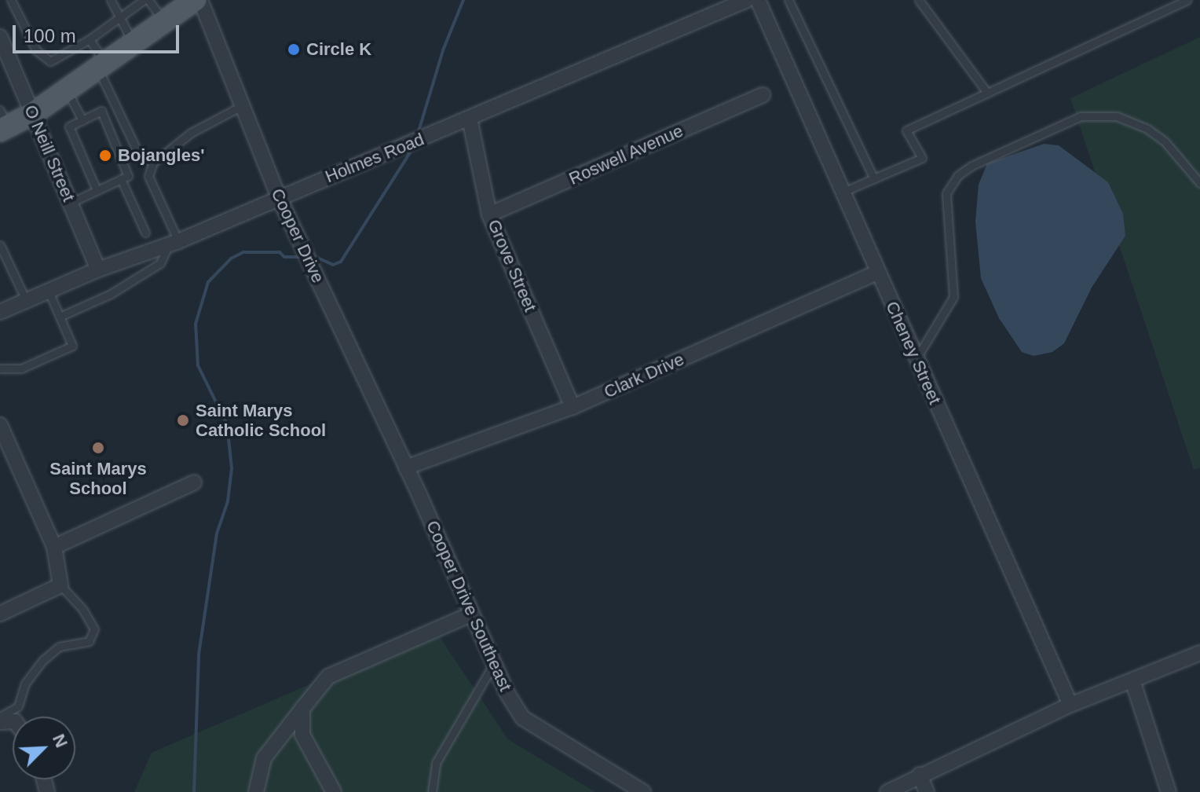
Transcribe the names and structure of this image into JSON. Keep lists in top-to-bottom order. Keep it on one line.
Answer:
{"streets":{"street":["O Neill Street","Roswell Avenue","Holmes Road","Cooper Drive","Grove Street","Cheney Street","Clark Drive","Cooper Drive Southeast"]},"crossings":[["O Neill Street","Holmes Road"],["Roswell Avenue","Grove Street"],["Holmes Road","Cooper Drive"],["Holmes Road","Grove Street"],["Cooper Drive","Clark Drive"],["Cooper Drive","Cooper Drive Southeast"],["Grove Street","Clark Drive"],["Cheney Street","Clark Drive"],["Clark Drive","Cooper Drive Southeast"]],"places":["Circle K","Bojangles'","Saint Marys Catholic School","Saint Marys School"],"scale_bar":"100 m","north":"top right"}
